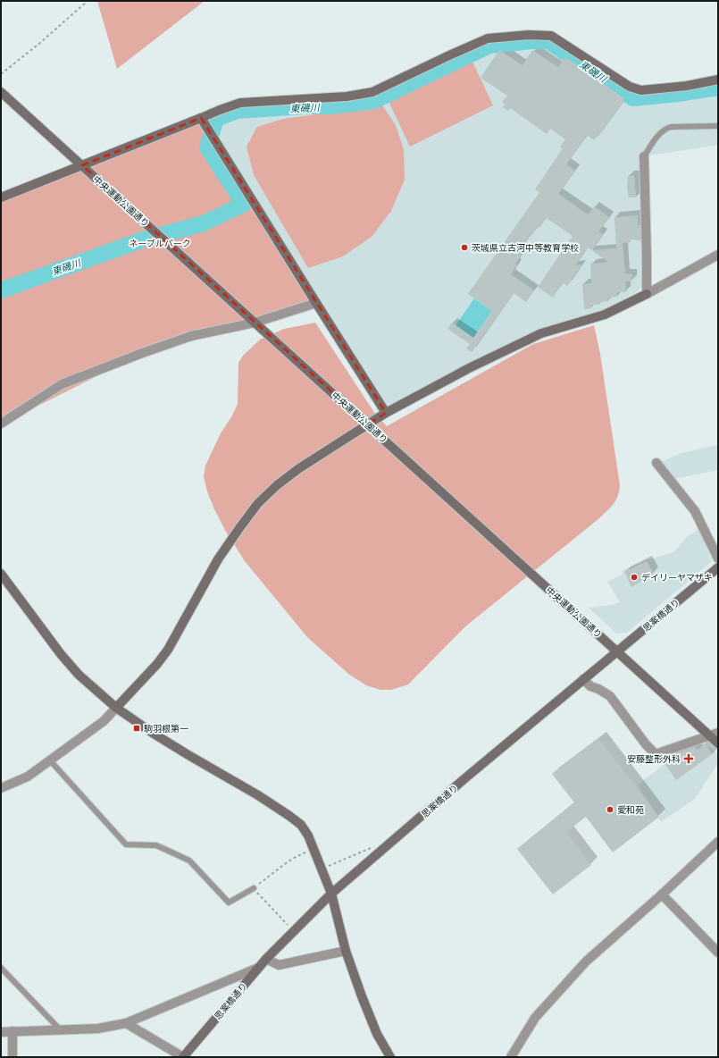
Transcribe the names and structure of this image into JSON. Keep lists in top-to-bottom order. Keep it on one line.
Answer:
{"streets":{"street":["中央運動公園通り","思案橋通り"]},"crossings":[["中央運動公園通り","思案橋通り"]],"water":["東磯川"],"parks":["ネーブルパーク"],"places":{"other":["茨城県立古河中等教育学校","デイリーヤマザキ","愛和苑"],"transit":["駒羽根第一"],"health":["安藤整形外科"]}}
